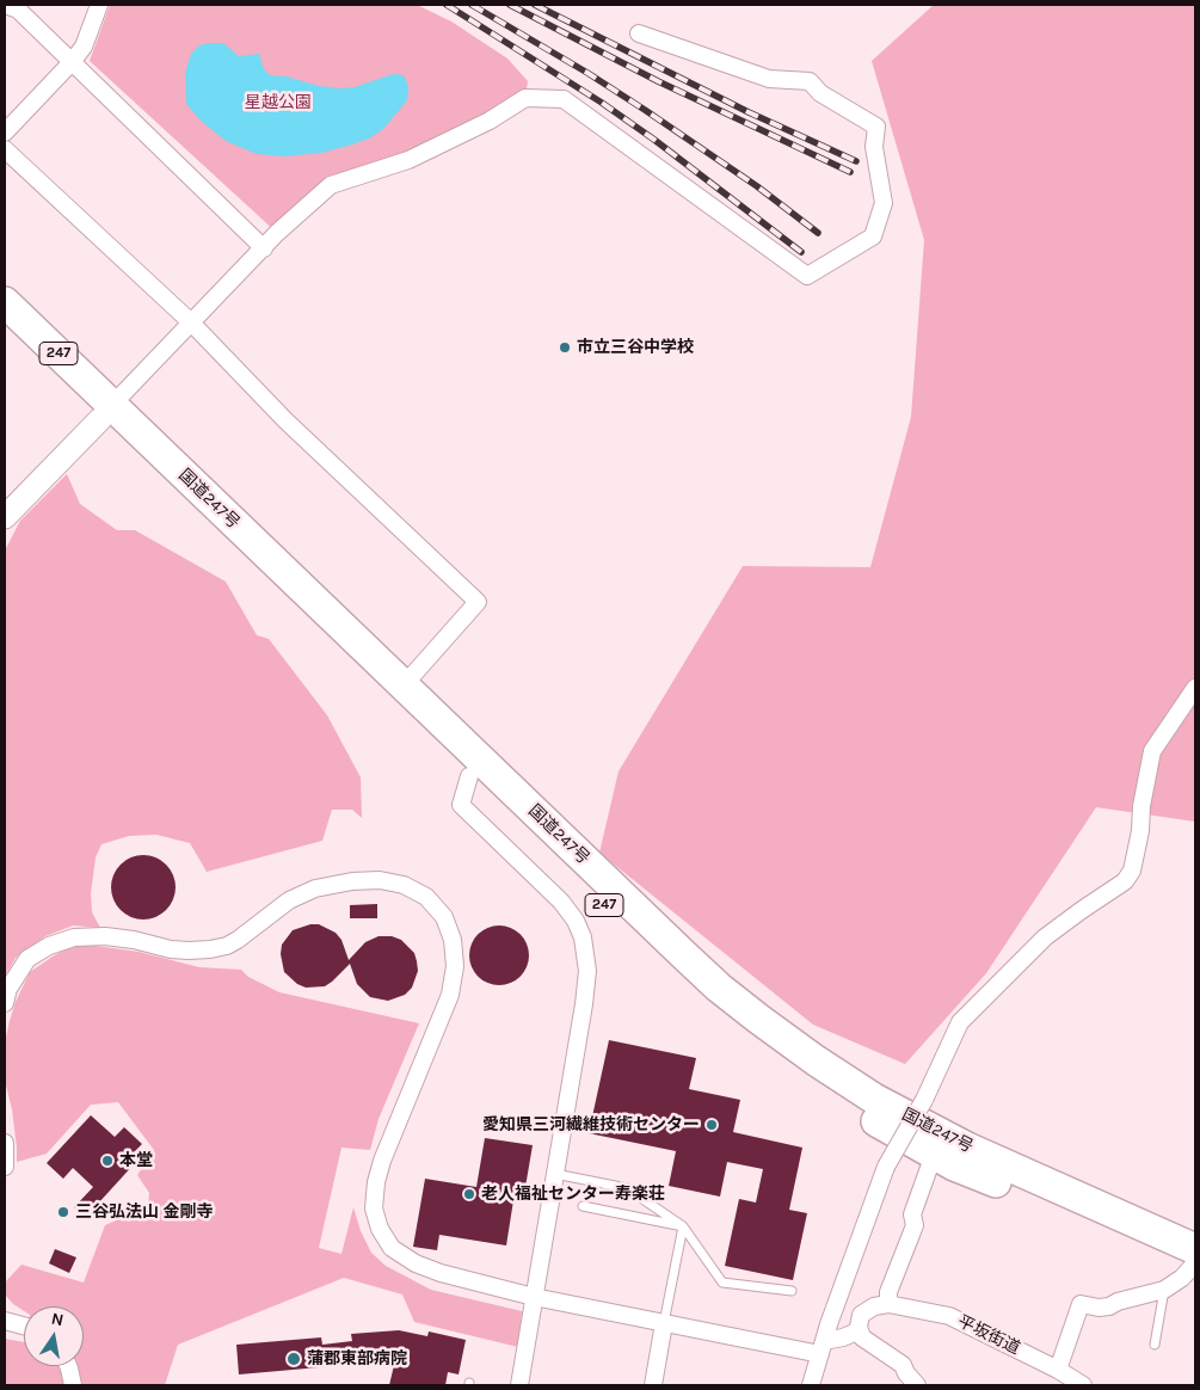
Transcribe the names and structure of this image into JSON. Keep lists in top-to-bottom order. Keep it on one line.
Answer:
{"streets":{"highway":["247","国道247号"],"street":["平坂街道"]},"parks":["星越公園"],"places":["市立三谷中学校","愛知県三河繊維技術センター","本堂","老人福祉センター寿楽荘","三谷弘法山 金剛寺","蒲郡東部病院"],"north":"top"}
